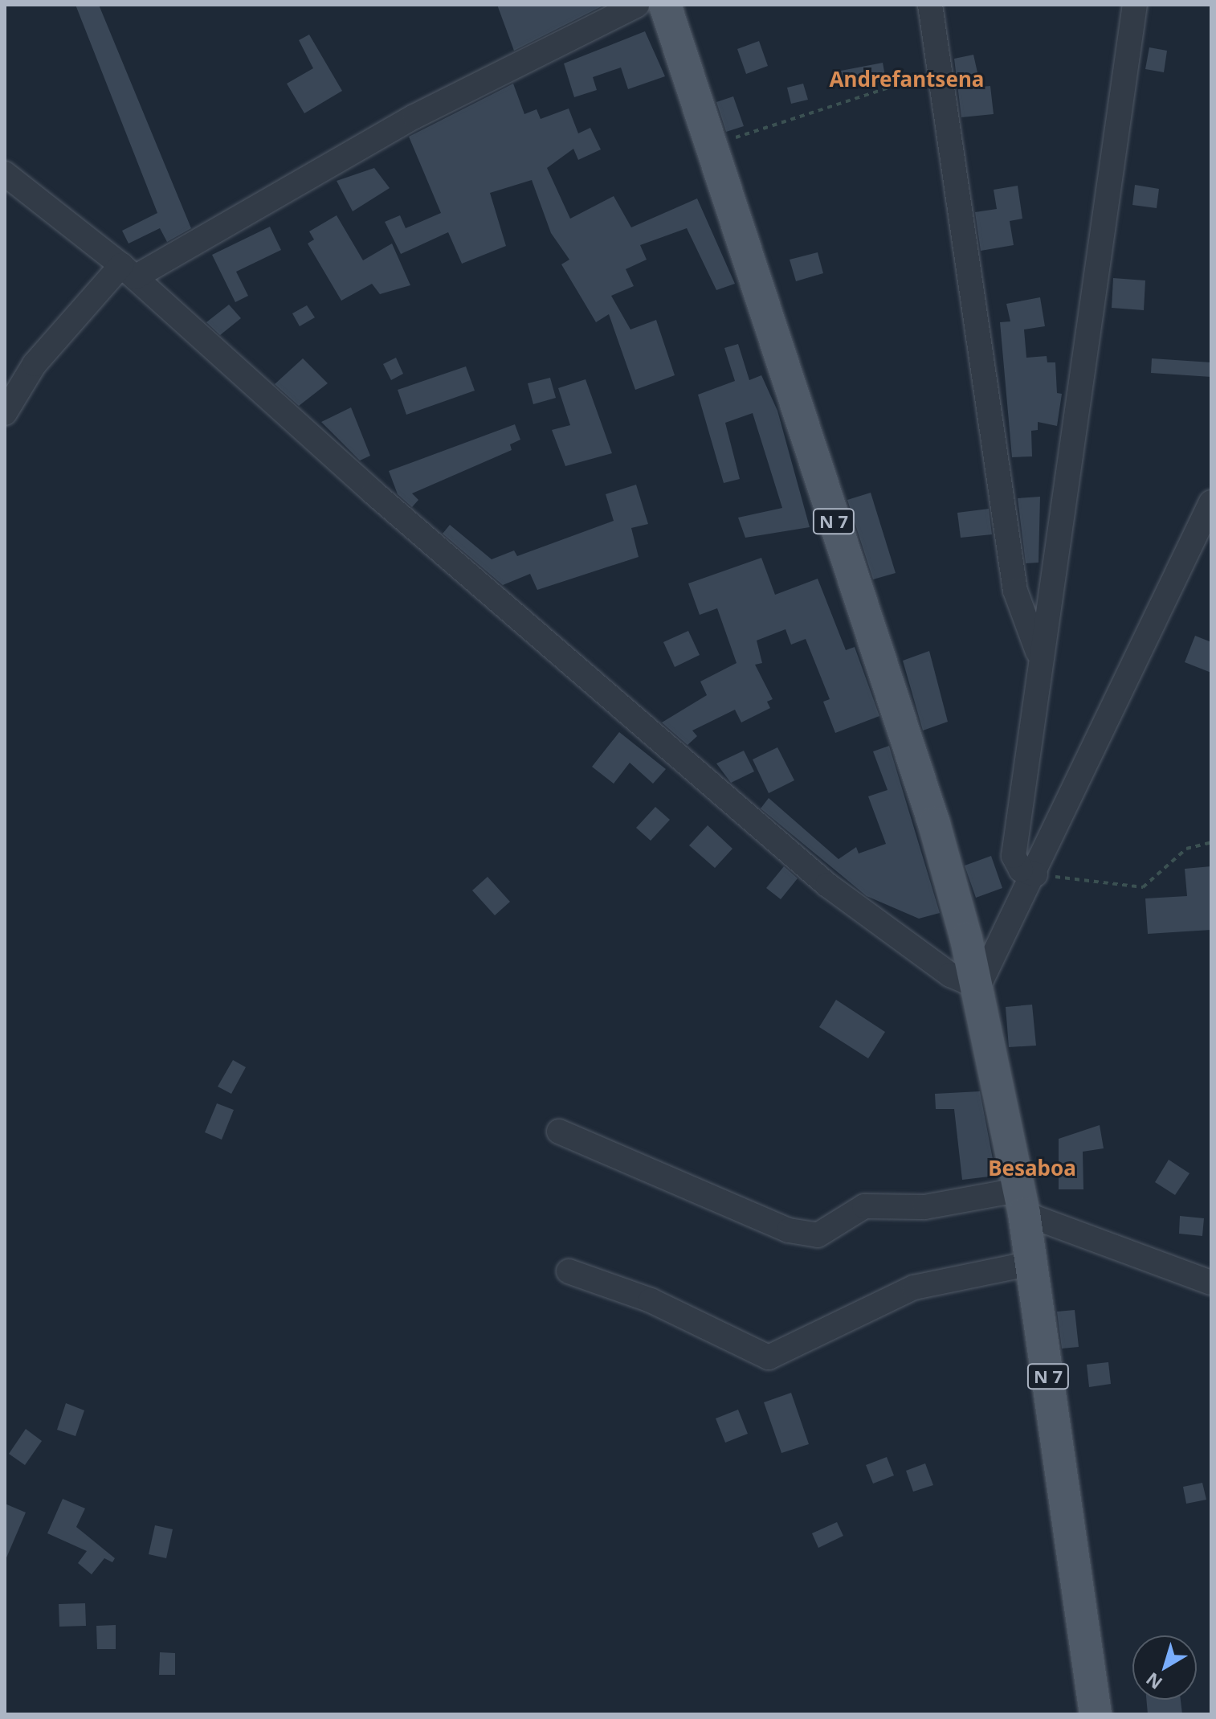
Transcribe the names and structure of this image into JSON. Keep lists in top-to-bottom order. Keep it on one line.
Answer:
{"streets":{"main road":["N 7"]},"districts":["Andrefantsena","Besaboa"],"north":"bottom left"}
